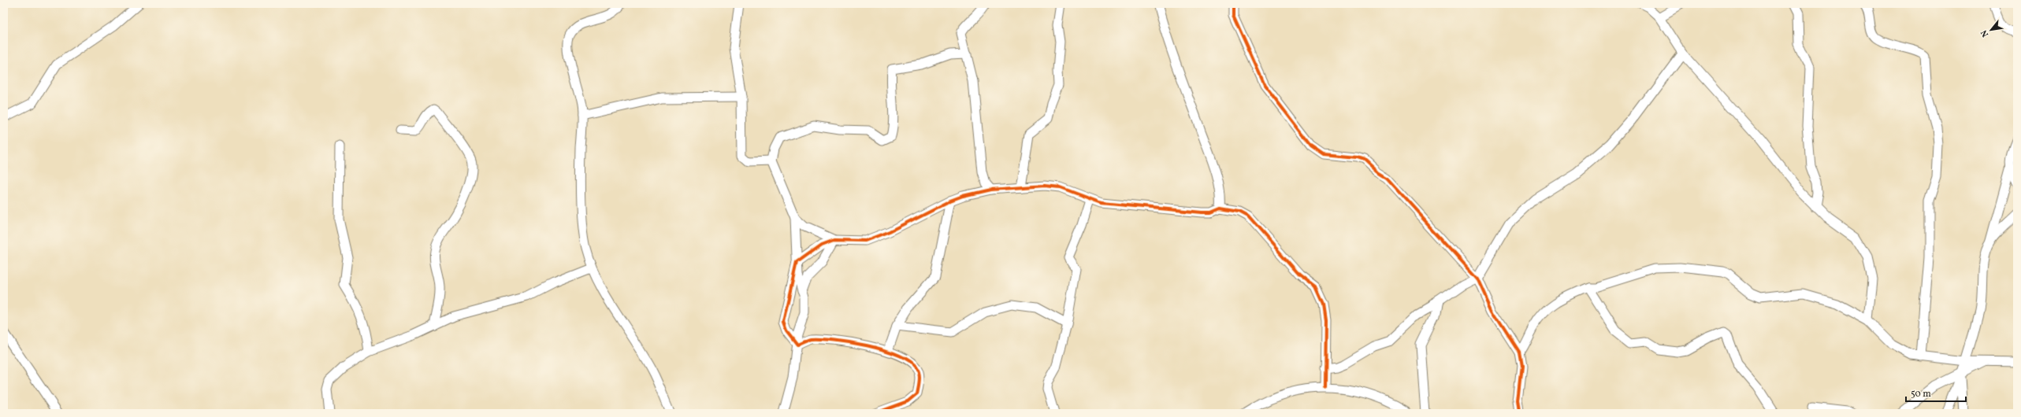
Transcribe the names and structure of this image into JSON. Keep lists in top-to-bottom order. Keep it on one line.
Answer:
{"scale_bar":"50 m","north":"bottom left"}
